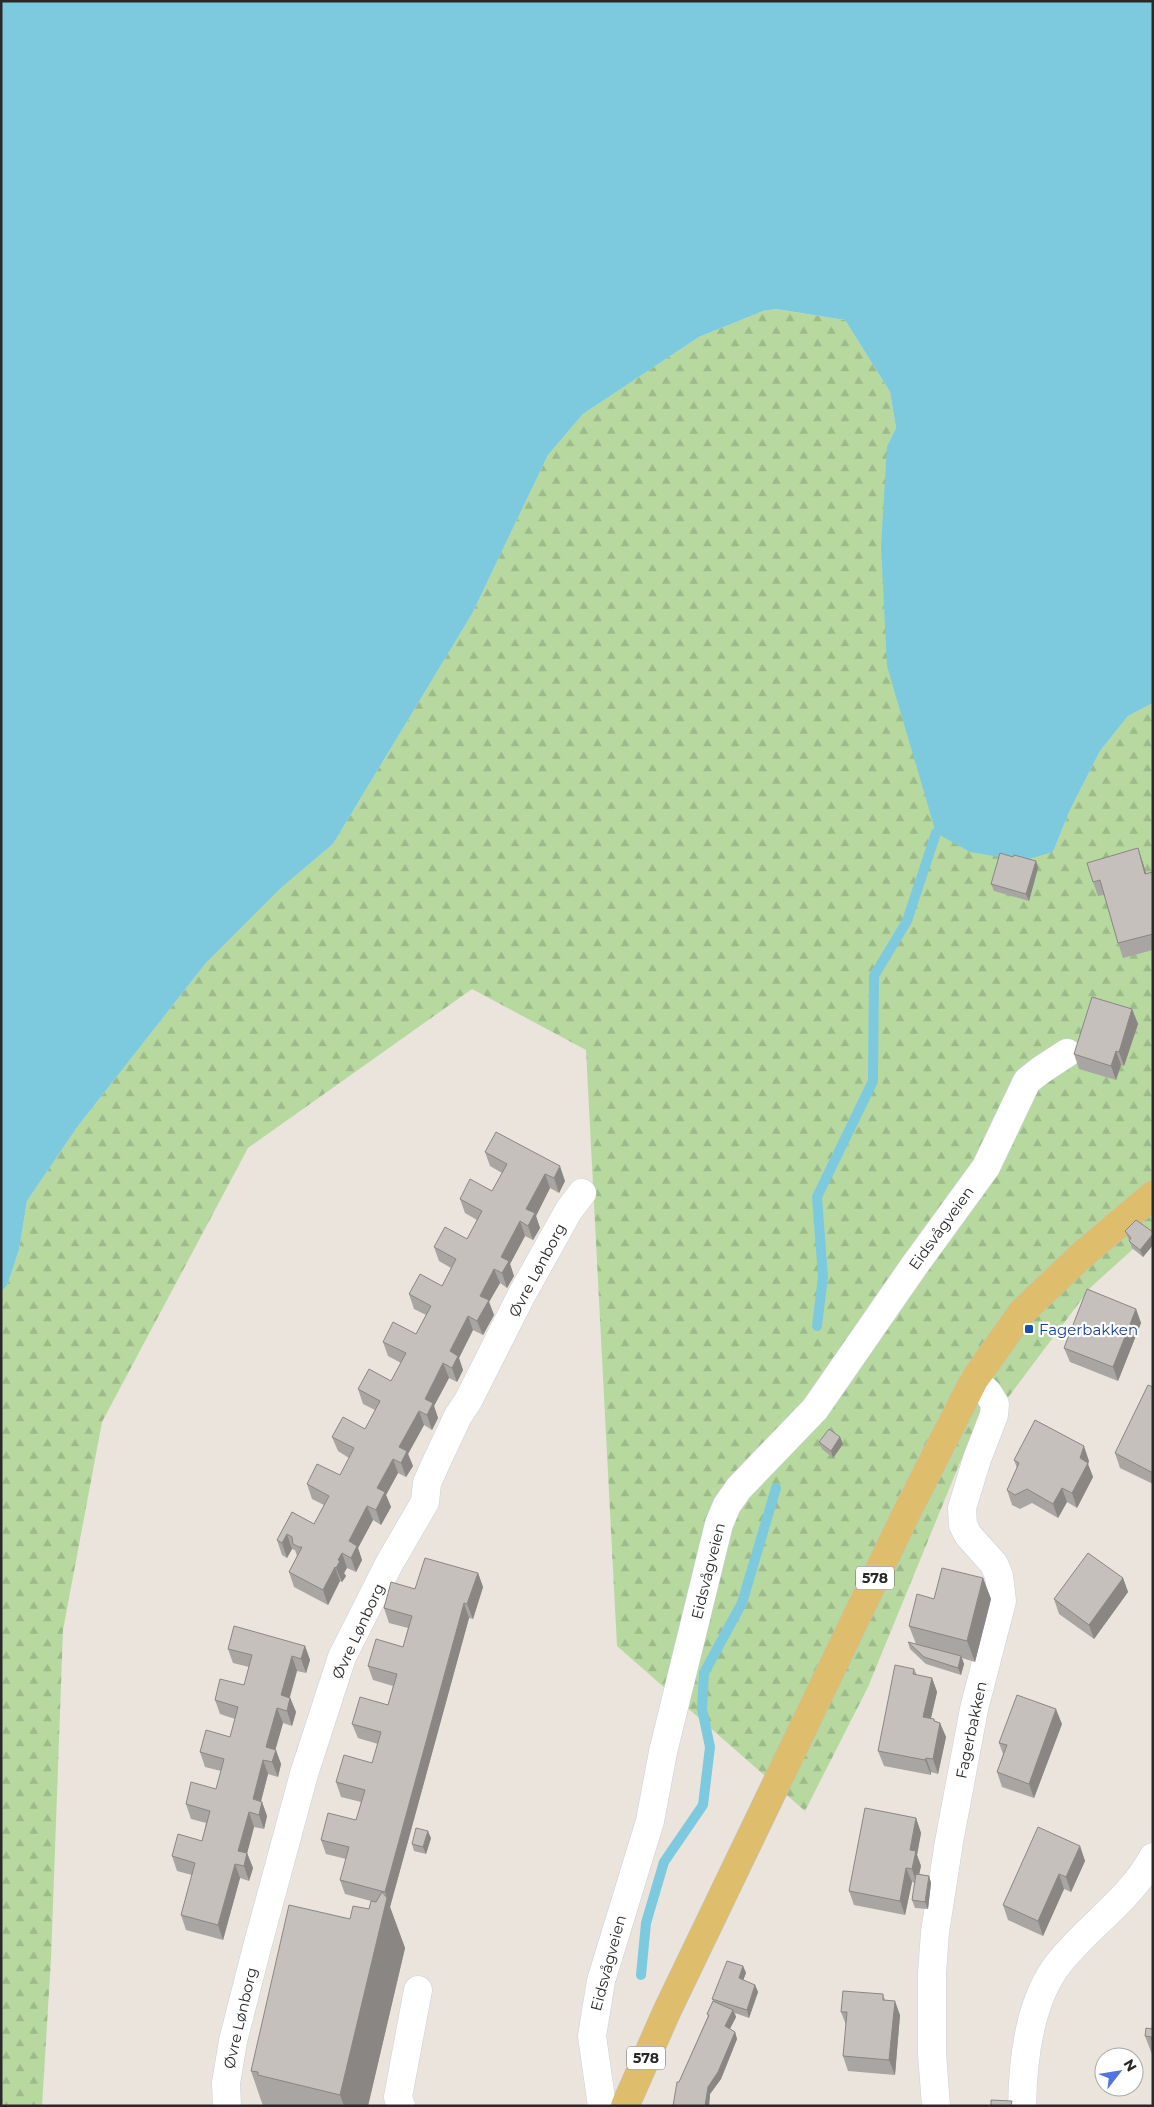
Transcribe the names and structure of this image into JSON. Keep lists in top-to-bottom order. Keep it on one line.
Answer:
{"streets":{"main road":["578"],"street":["Eidsvågveien","Øvre Lønborg","Fagerbakken"]},"crossings":[["578","Fagerbakken"]],"places":{"transit":["Fagerbakken"]},"north":"top right"}
